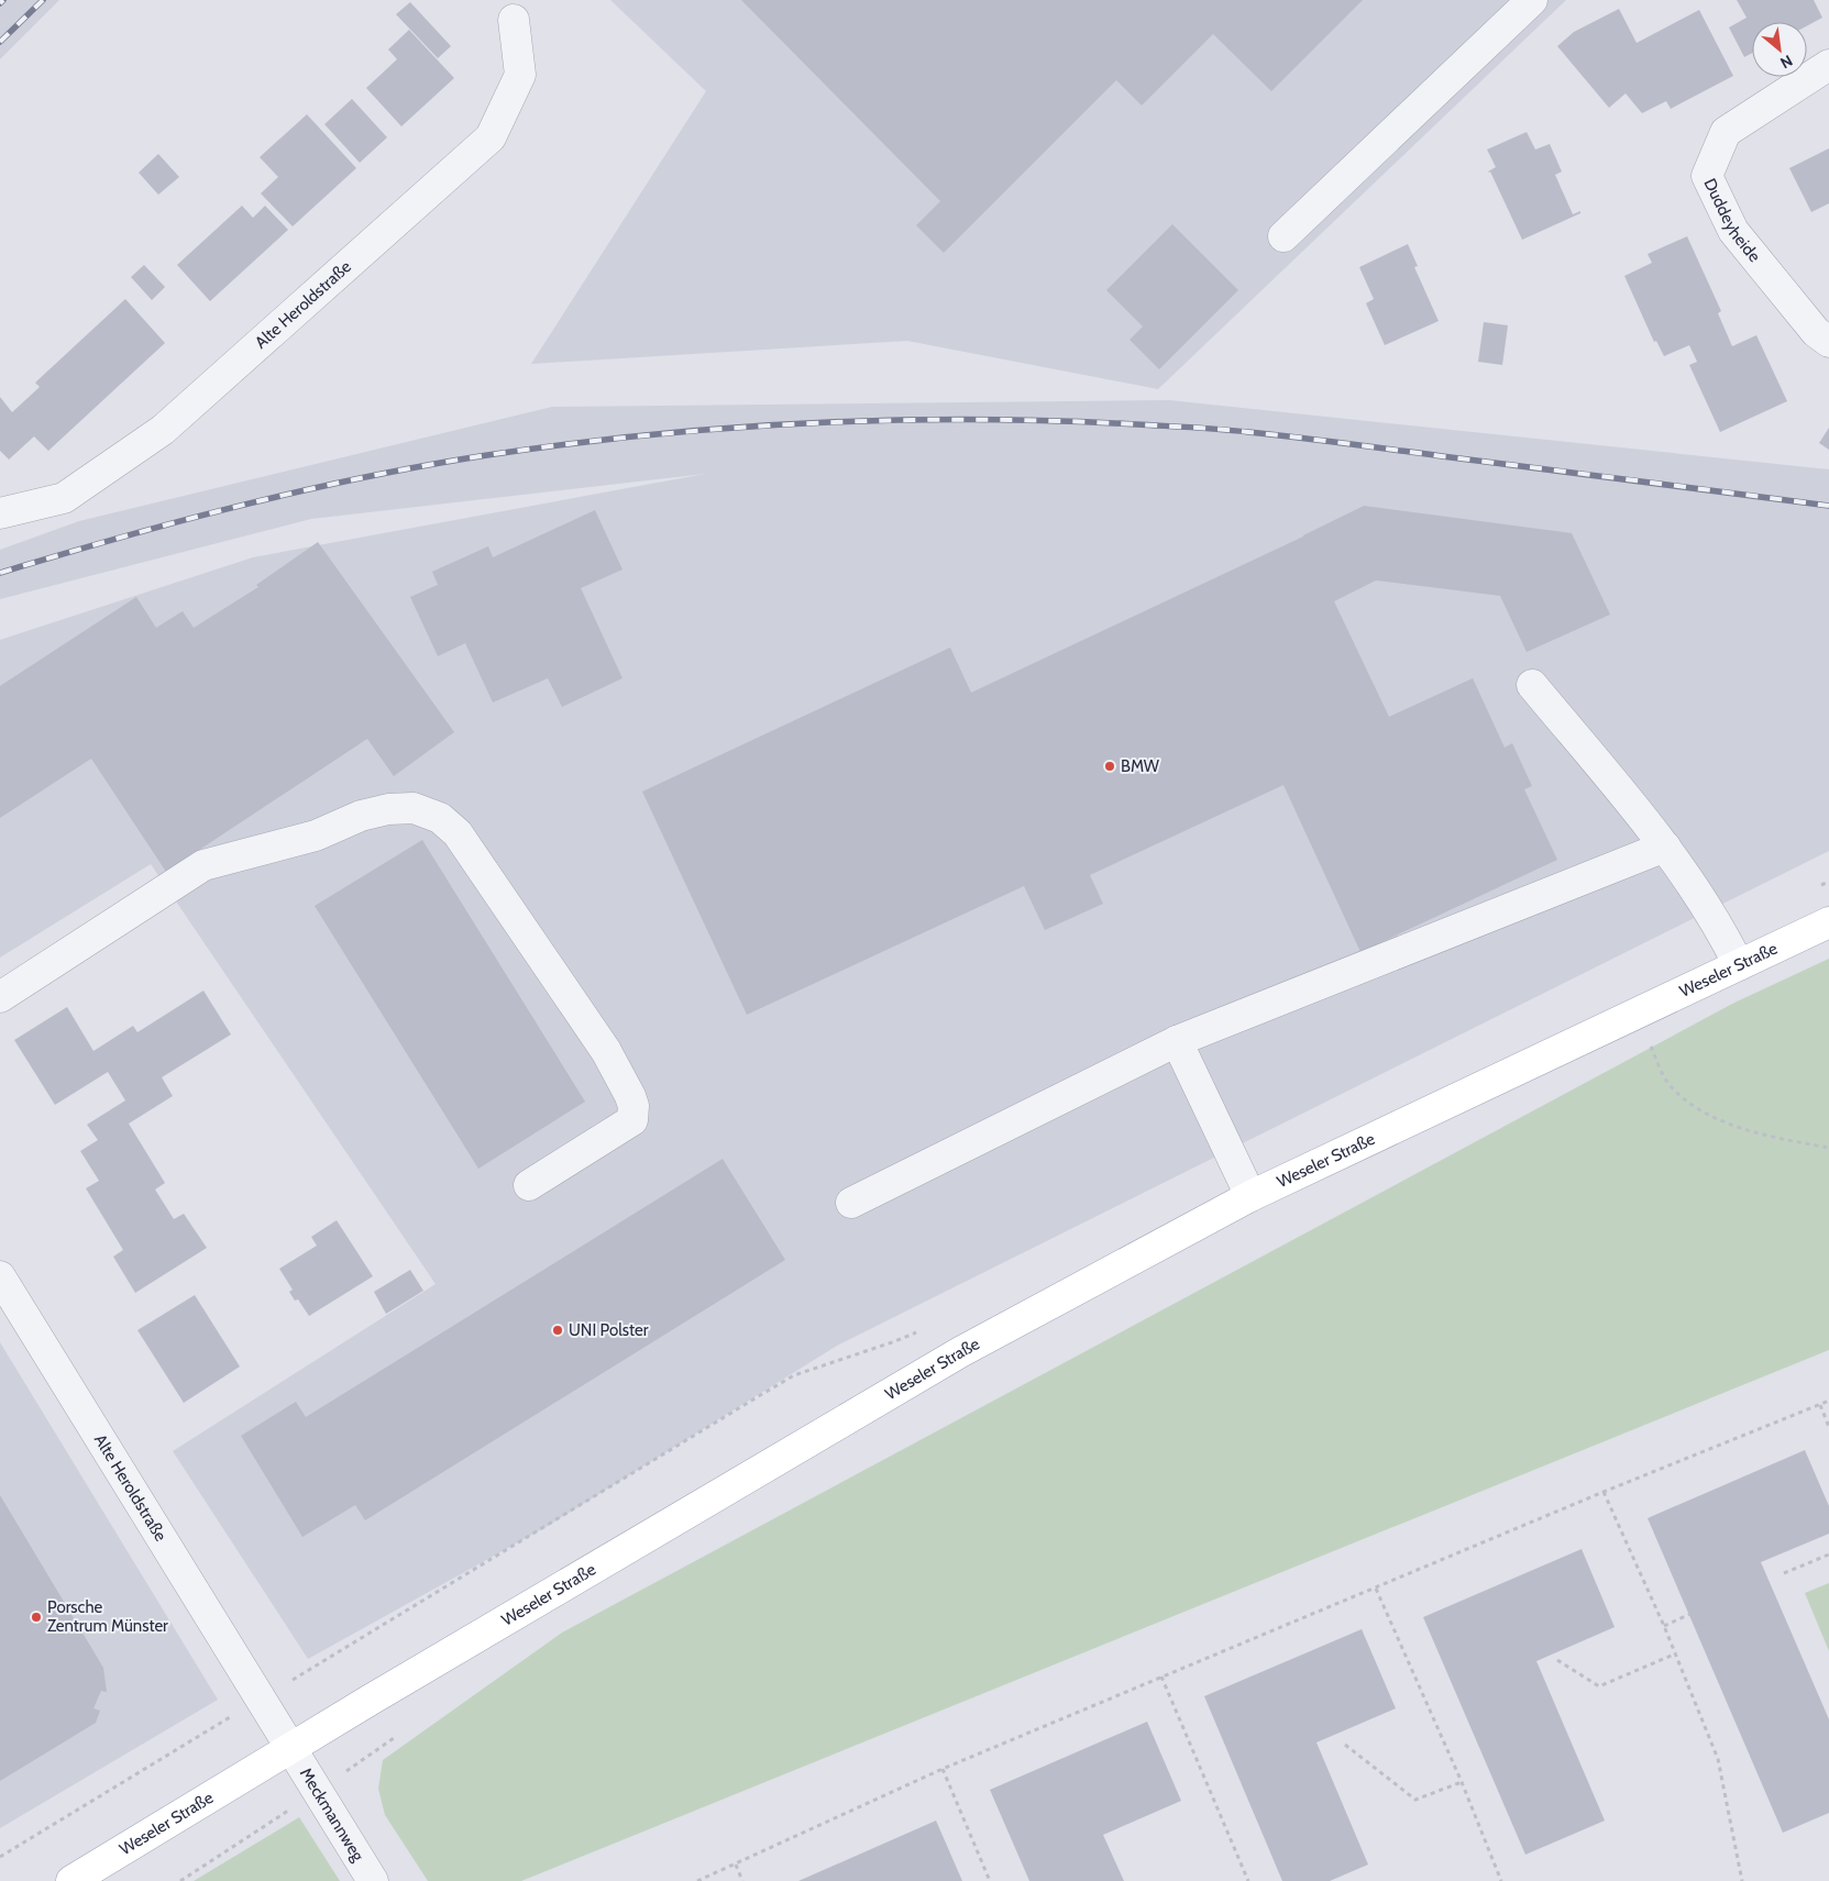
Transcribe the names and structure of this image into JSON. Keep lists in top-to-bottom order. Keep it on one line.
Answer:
{"streets":{"main road":["Weseler Straße"],"street":["Duddeyheide","Alte Heroldstraße","Meckmannweg"]},"crossings":[["Alte Heroldstraße","Weseler Straße"],["Alte Heroldstraße","Meckmannweg"],["Weseler Straße","Meckmannweg"]],"places":["BMW","UNI Polster","Porsche Zentrum Münster"],"north":"bottom right"}
